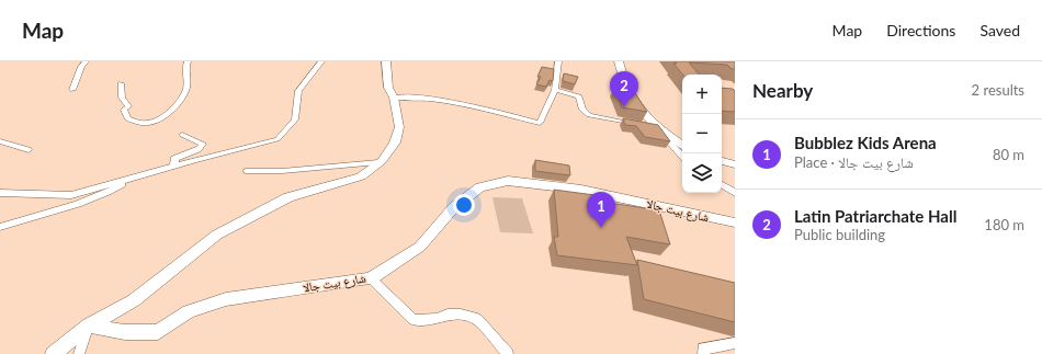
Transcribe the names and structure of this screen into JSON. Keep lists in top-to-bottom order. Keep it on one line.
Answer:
{"streets":{"street":["شارع بيت جالا"]},"page":{"header":"Map","nav":["Map","Directions","Saved"],"heading":["Nearby","2 results"],"pins":["2","1"],"map_buttons":["+","−"],"list":[{"mark":"1","name":"Bubblez Kids Arena","note":"Place · شارع بيت جالا","value":"80 m"},{"mark":"2","name":"Latin Patriarchate Hall","note":"Public building","value":"180 m"}]}}
